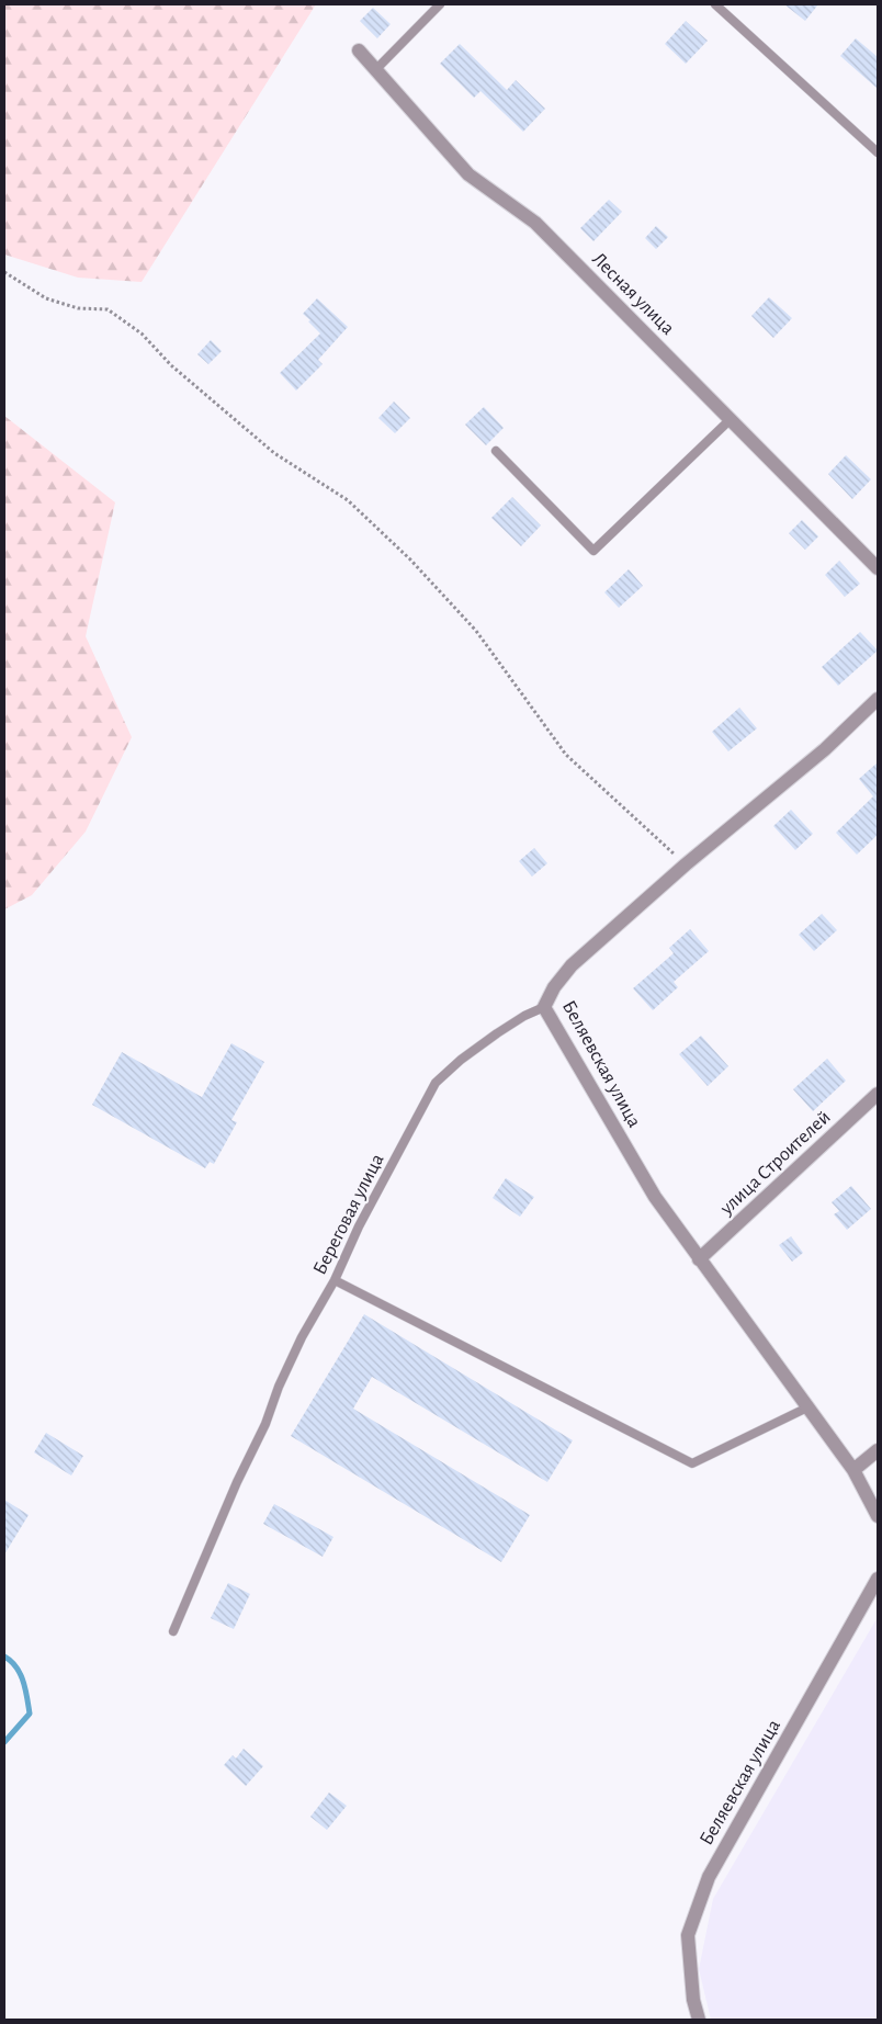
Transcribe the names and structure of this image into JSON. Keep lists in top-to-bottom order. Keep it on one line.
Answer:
{"streets":{"street":["Лесная улица","Беляевская улица","улица Строителей"],"lane":["Береговая улица"]},"crossings":[["Беляевская улица","улица Строителей"],["Беляевская улица","Береговая улица"]]}
